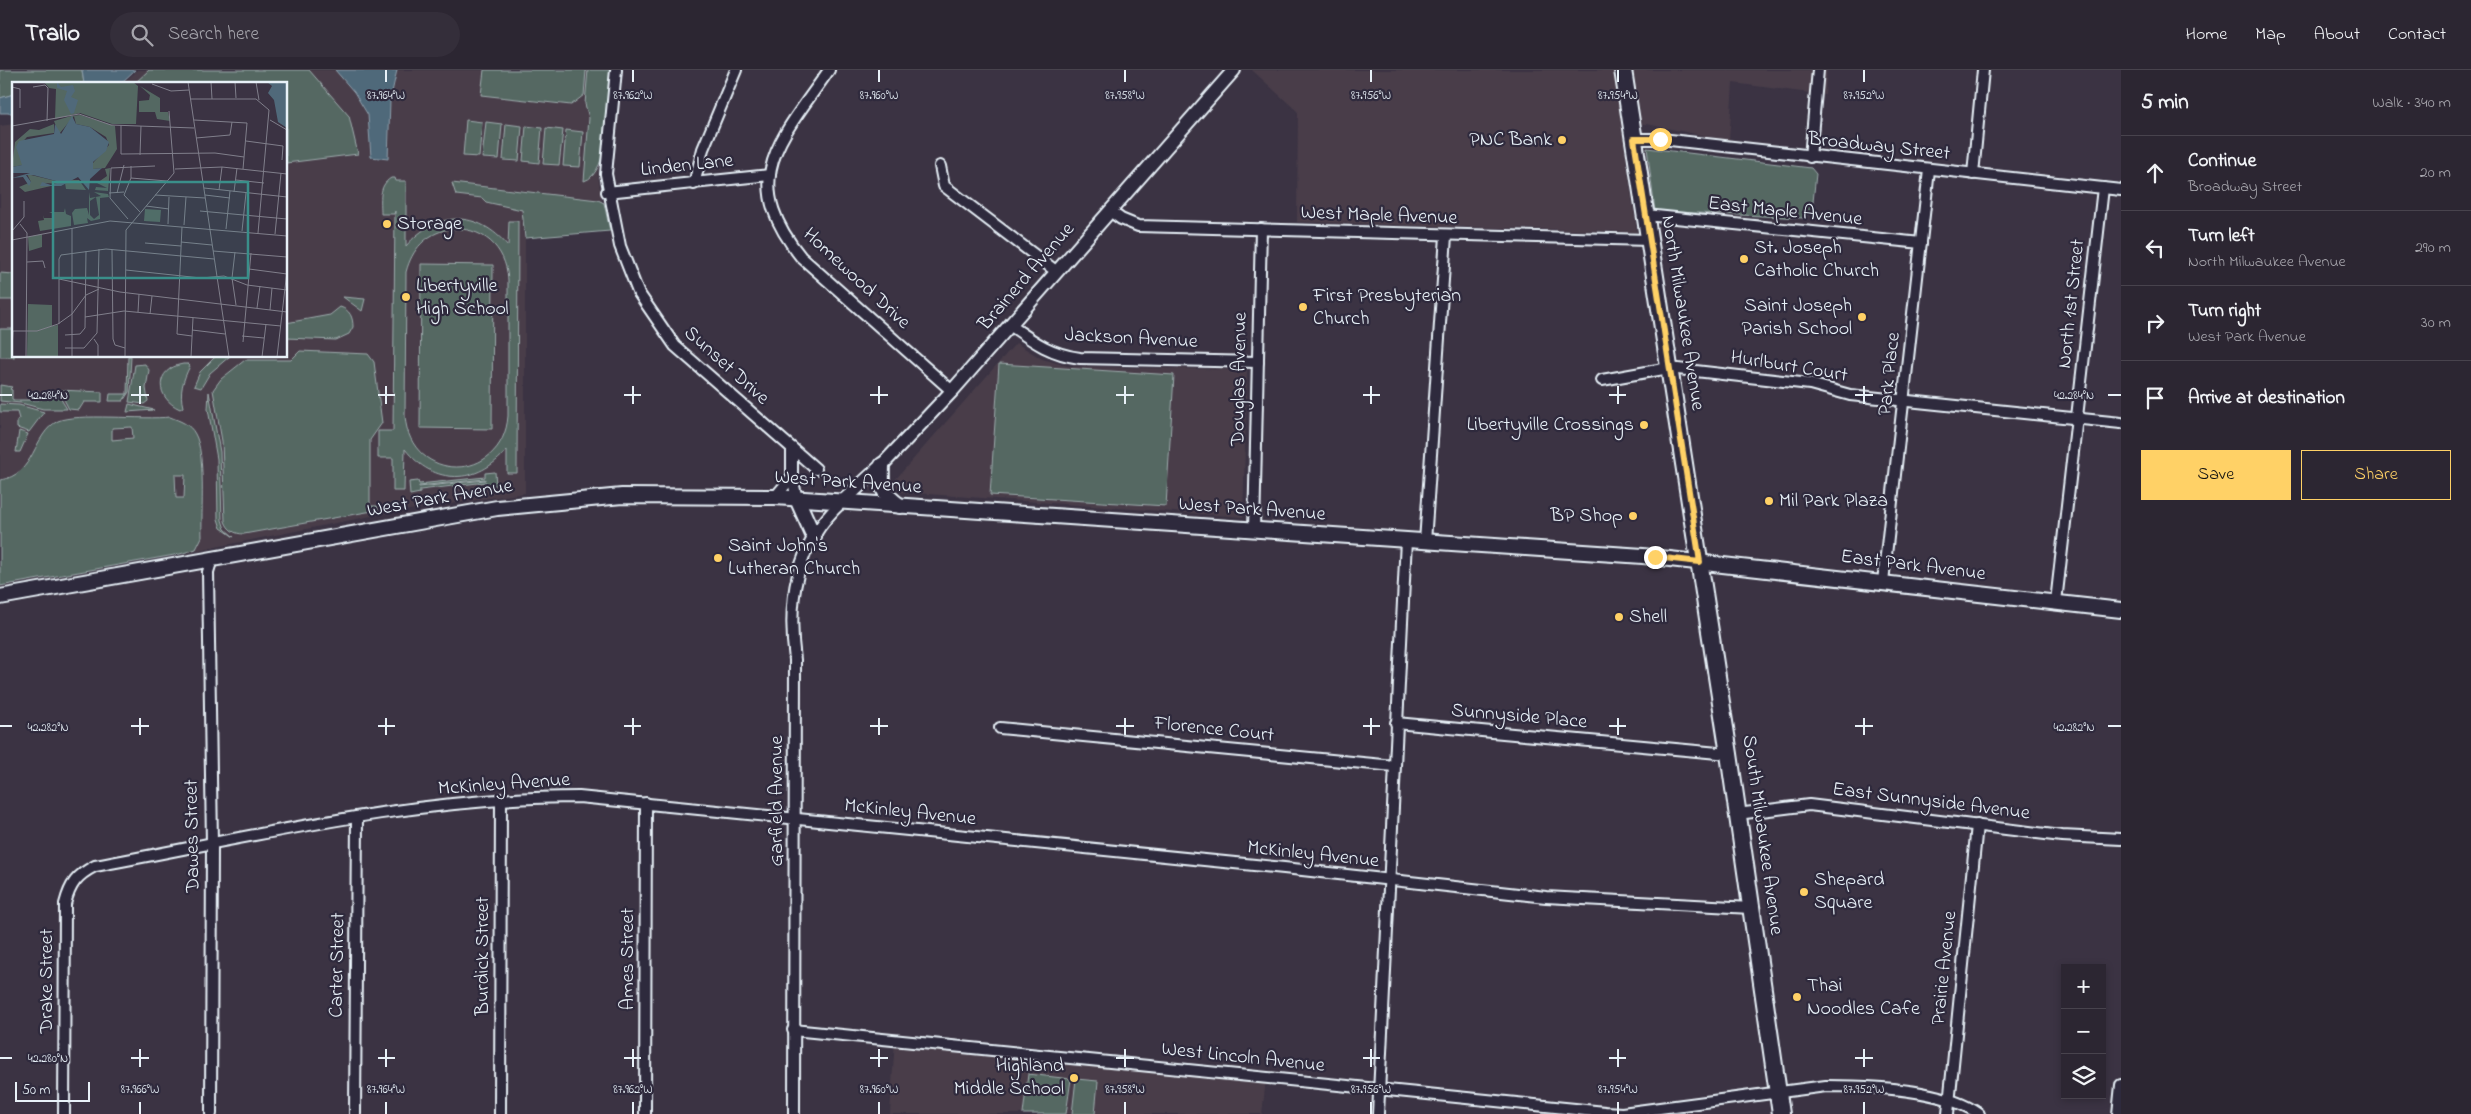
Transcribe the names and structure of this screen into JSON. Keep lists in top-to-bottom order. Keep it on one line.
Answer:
{"streets":{"main road":["North Milwaukee Avenue","West Park Avenue","East Park Avenue","South Milwaukee Avenue"],"street":["Broadway Street","Linden Lane","East Maple Avenue","West Maple Avenue","Brainerd Avenue","Homewood Drive","North 1st Street","Jackson Avenue","Sunset Drive","Hurlburt Court","Park Place","Douglas Avenue","Sunnyside Place","Florence Court","McKinley Avenue","Garfield Avenue","East Sunnyside Avenue","Dawes Street","Burdick Street","Ames Street","Carter Street","Prairie Avenue","Drake Street","West Lincoln Avenue"]},"crossings":[["Broadway Street","North 1st Street"],["Broadway Street","North Milwaukee Avenue"],["Broadway Street","Park Place"],["Linden Lane","Homewood Drive"],["Linden Lane","Sunset Drive"],["East Maple Avenue","North Milwaukee Avenue"],["East Maple Avenue","Park Place"],["West Maple Avenue","Brainerd Avenue"],["West Maple Avenue","North Milwaukee Avenue"],["West Maple Avenue","Douglas Avenue"],["Brainerd Avenue","Homewood Drive"],["Brainerd Avenue","Jackson Avenue"],["Brainerd Avenue","West Park Avenue"],["Brainerd Avenue","Garfield Avenue"],["North 1st Street","Hurlburt Court"],["North 1st Street","East Park Avenue"],["North Milwaukee Avenue","Hurlburt Court"],["North Milwaukee Avenue","West Park Avenue"],["North Milwaukee Avenue","East Park Avenue"],["North Milwaukee Avenue","South Milwaukee Avenue"],["Jackson Avenue","Douglas Avenue"],["Hurlburt Court","Park Place"],["Park Place","East Park Avenue"],["Douglas Avenue","West Park Avenue"],["West Park Avenue","East Park Avenue"],["West Park Avenue","Garfield Avenue"],["West Park Avenue","South Milwaukee Avenue"],["West Park Avenue","Dawes Street"],["East Park Avenue","South Milwaukee Avenue"],["Sunnyside Place","South Milwaukee Avenue"],["McKinley Avenue","Garfield Avenue"],["McKinley Avenue","South Milwaukee Avenue"],["McKinley Avenue","Dawes Street"],["McKinley Avenue","Burdick Street"],["McKinley Avenue","Ames Street"],["McKinley Avenue","Carter Street"],["McKinley Avenue","Drake Street"],["Garfield Avenue","West Lincoln Avenue"],["East Sunnyside Avenue","South Milwaukee Avenue"],["East Sunnyside Avenue","Prairie Avenue"],["South Milwaukee Avenue","West Lincoln Avenue"],["Prairie Avenue","West Lincoln Avenue"]],"places":["PNC Bank","Storage","St. Joseph Catholic Church","Libertyville High School","First Presbyterian Church","Saint Joseph Parish School","Libertyville Crossings","Mil Park Plaza","BP Shop","Saint John's Lutheran Church","Shell","Shepard Square","Thai Noodles Cafe","Highland Middle School"],"scale_bar":"50 m","page":{"header":"Trailo","search":"Search here","nav":["Home","Map","About","Contact"],"heading":["5 min","Walk · 340 m"],"list":[["Continue","Broadway Street","20 m"],["Turn left","North Milwaukee Avenue","290 m"],["Turn right","West Park Avenue","30 m"],"Arrive at destination"],"buttons":["Save","Share"],"map_buttons":["+","−"],"scale":"50 m"},"coordinates":["87.964°W","87.962°W","87.960°W","87.958°W","87.956°W","87.954°W","87.952°W","42.284°N","42.282°N","42.280°N","87.966°W"]}
